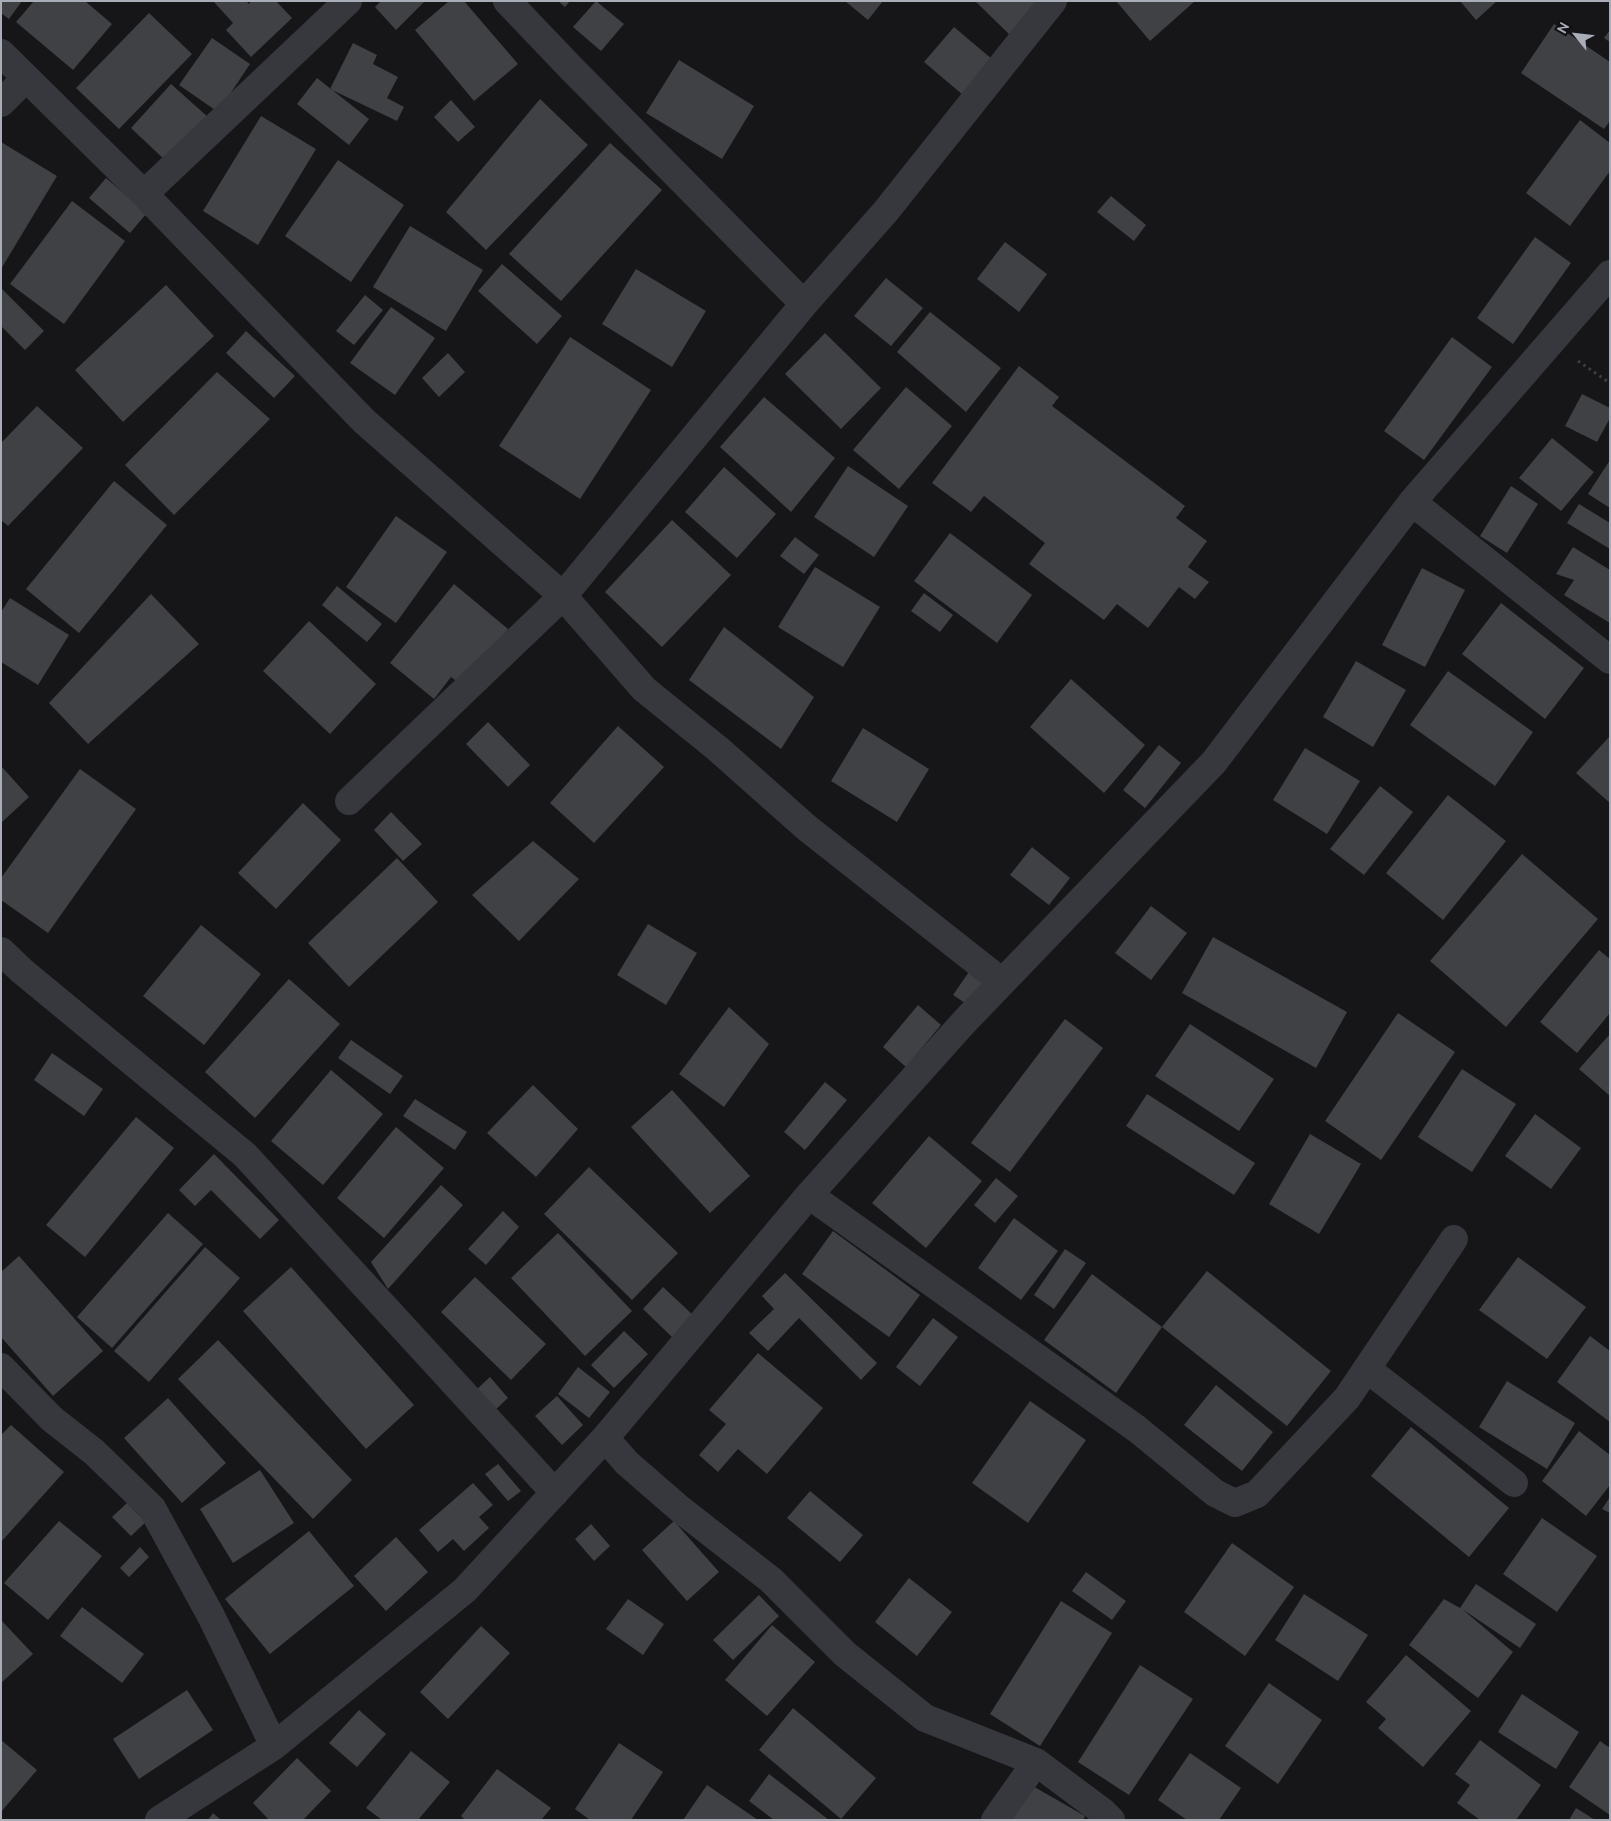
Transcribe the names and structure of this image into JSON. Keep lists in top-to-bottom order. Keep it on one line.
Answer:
{"north":"top left"}
